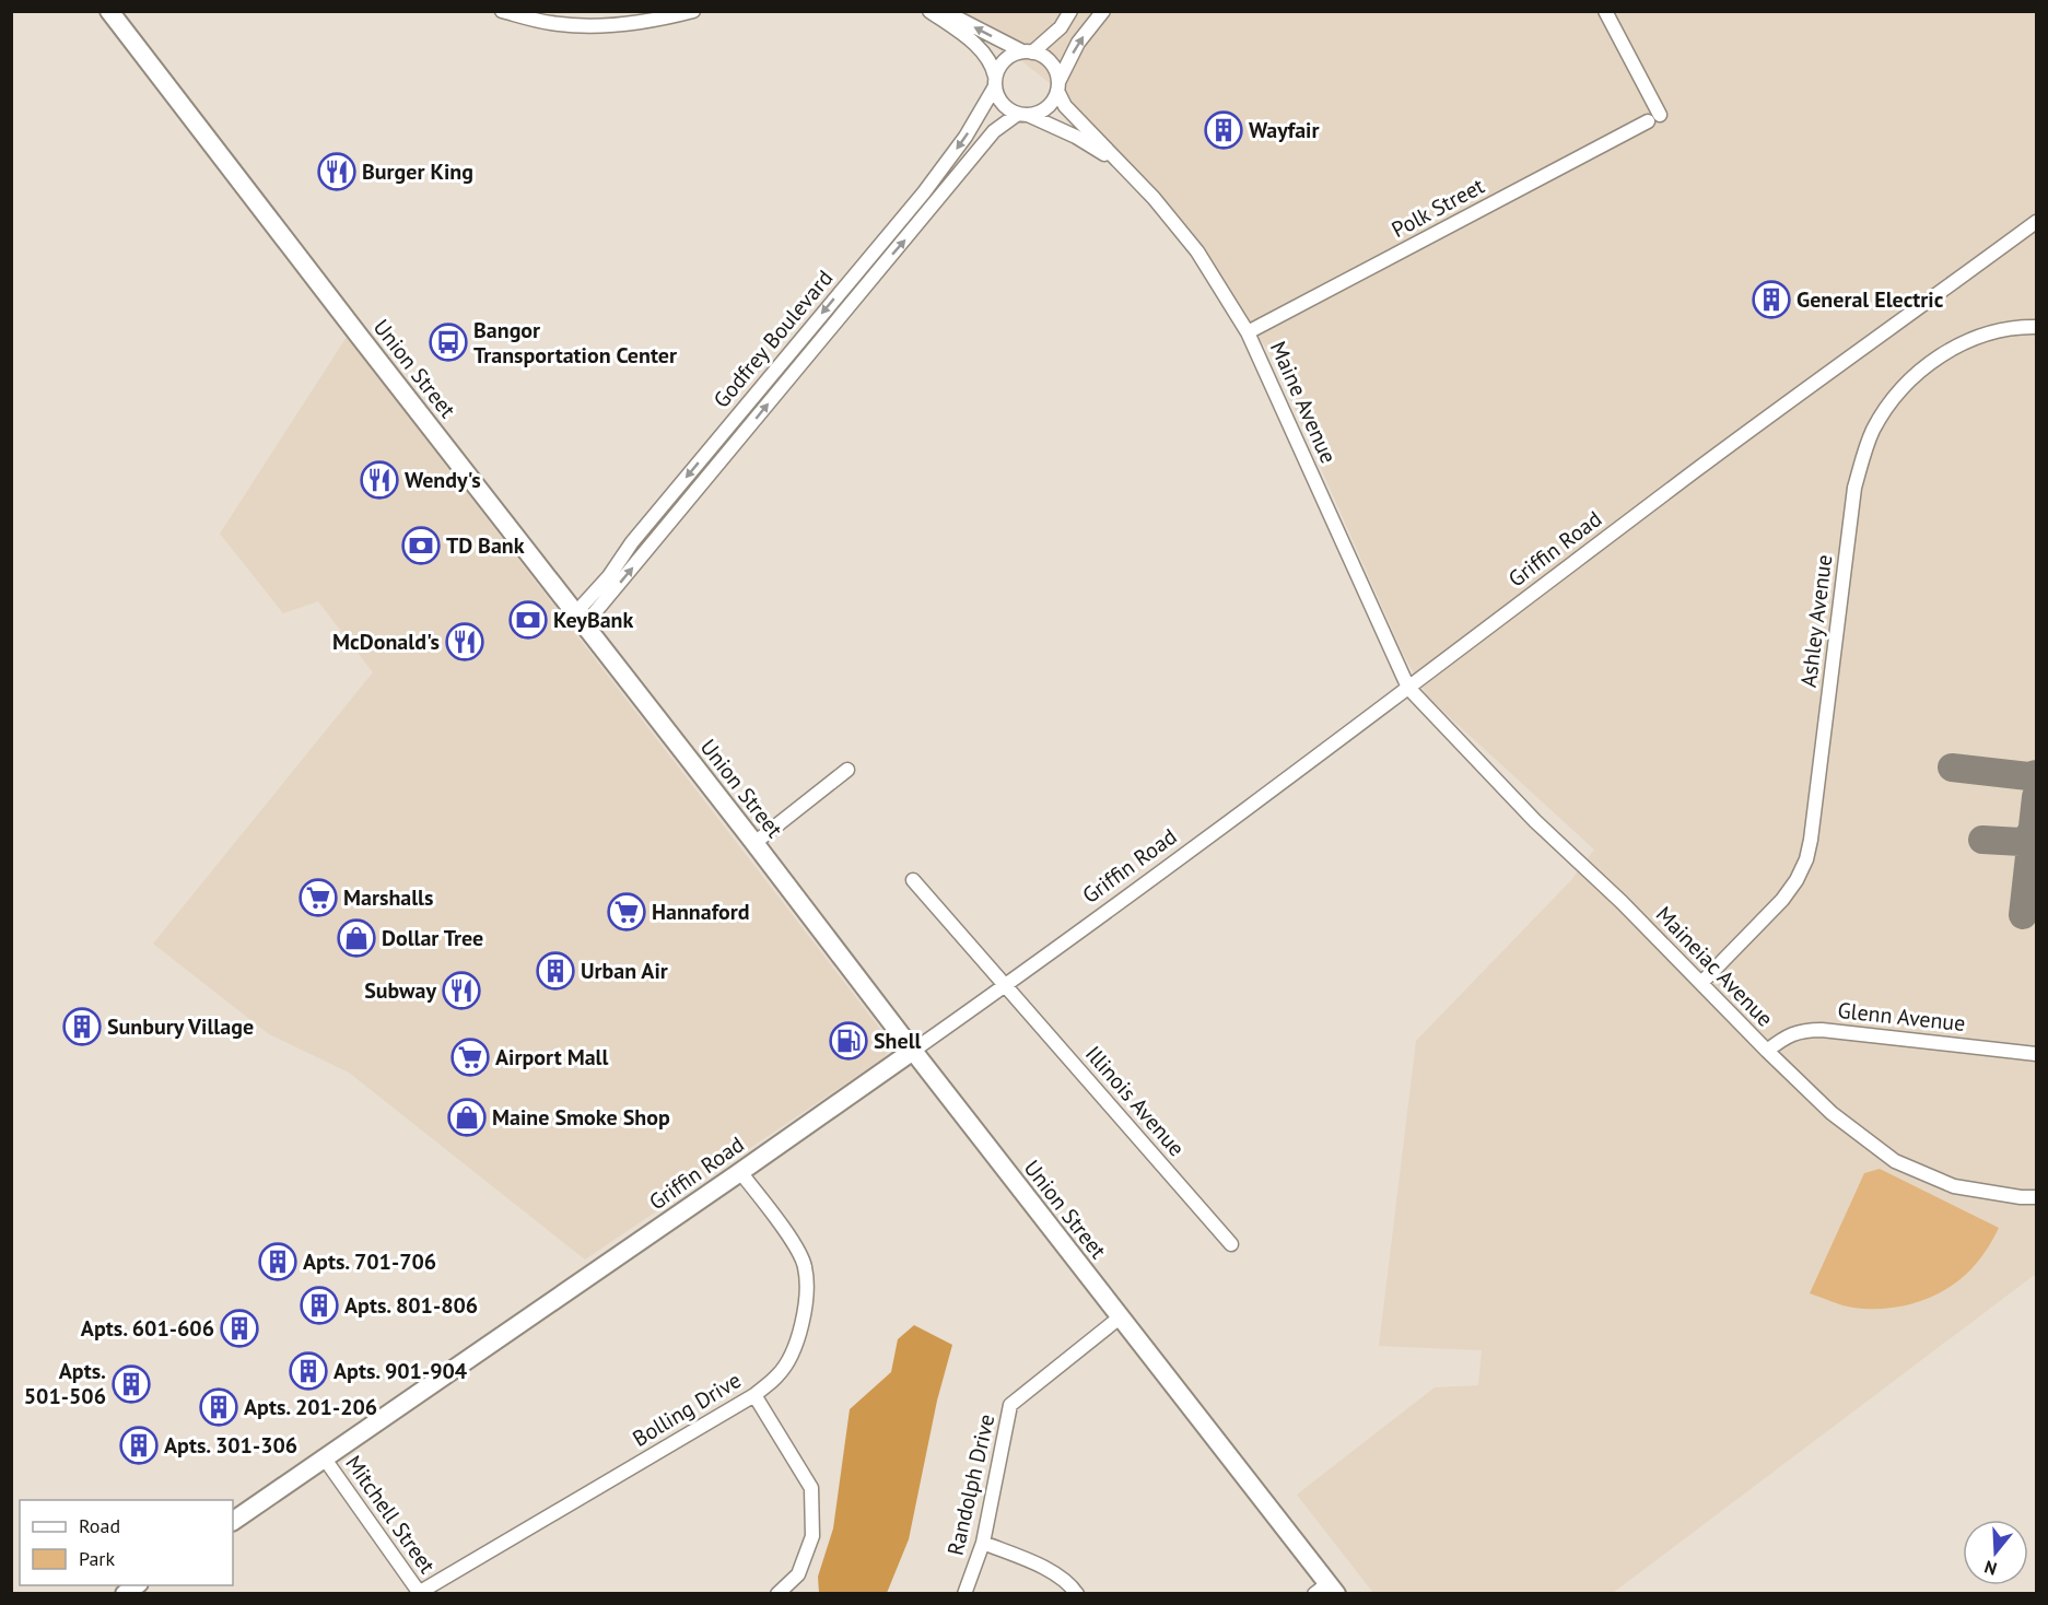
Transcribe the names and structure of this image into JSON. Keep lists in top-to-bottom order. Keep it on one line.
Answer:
{"streets":{"main road":["Union Street","Griffin Road"],"street":["Polk Street","Godfrey Boulevard","Maine Avenue","Ashley Avenue","Maineiac Avenue","Glenn Avenue","Illinois Avenue","Bolling Drive","Randolph Drive","Mitchell Street"]},"crossings":[["Polk Street","Maine Avenue"],["Godfrey Boulevard","Union Street"],["Godfrey Boulevard","Maine Avenue"],["Union Street","Griffin Road"],["Union Street","Randolph Drive"],["Maine Avenue","Griffin Road"],["Maine Avenue","Maineiac Avenue"],["Griffin Road","Maineiac Avenue"],["Griffin Road","Illinois Avenue"],["Griffin Road","Bolling Drive"],["Griffin Road","Mitchell Street"],["Ashley Avenue","Maineiac Avenue"],["Maineiac Avenue","Glenn Avenue"],["Bolling Drive","Mitchell Street"]],"places":{"building":["Wayfair","General Electric","Urban Air","Sunbury Village","Apts. 701-706","Apts. 801-806","Apts. 601-606","Apts. 901-904","Apts. 501-506","Apts. 201-206","Apts. 301-306"],"restaurant":["Burger King","Wendy's","McDonald's","Subway"],"bus stop":["Bangor Transportation Center"],"bank":["TD Bank","KeyBank"],"supermarket":["Marshalls","Hannaford","Airport Mall"],"shop":["Dollar Tree","Maine Smoke Shop"],"fuel station":["Shell"]},"legend":["Road","Park"],"north":"bottom"}
